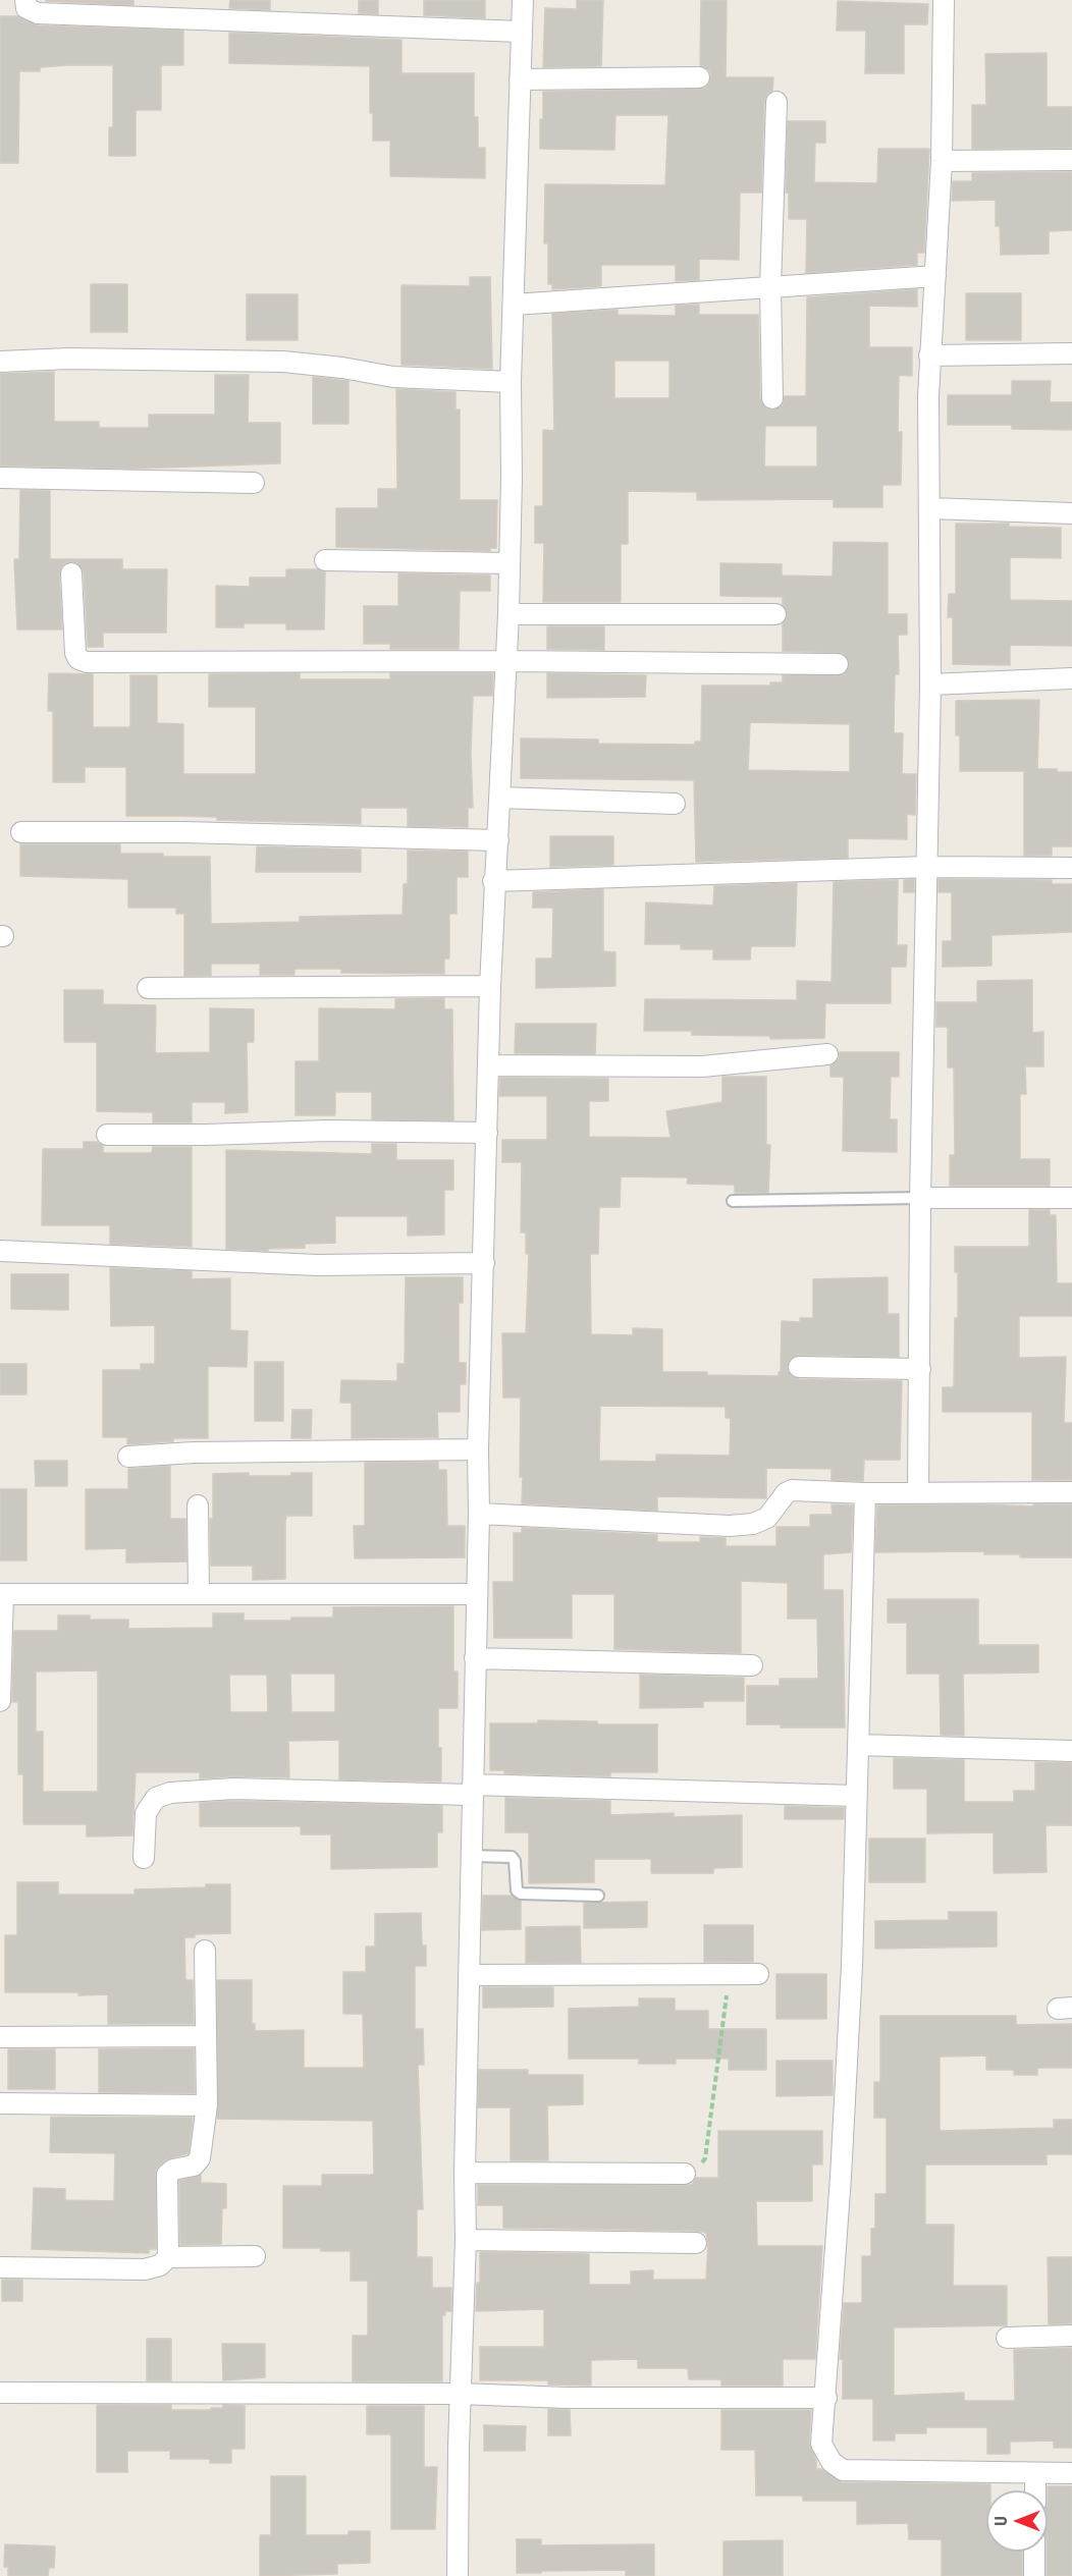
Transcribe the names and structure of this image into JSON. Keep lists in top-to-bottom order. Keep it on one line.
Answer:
{"north":"left"}
